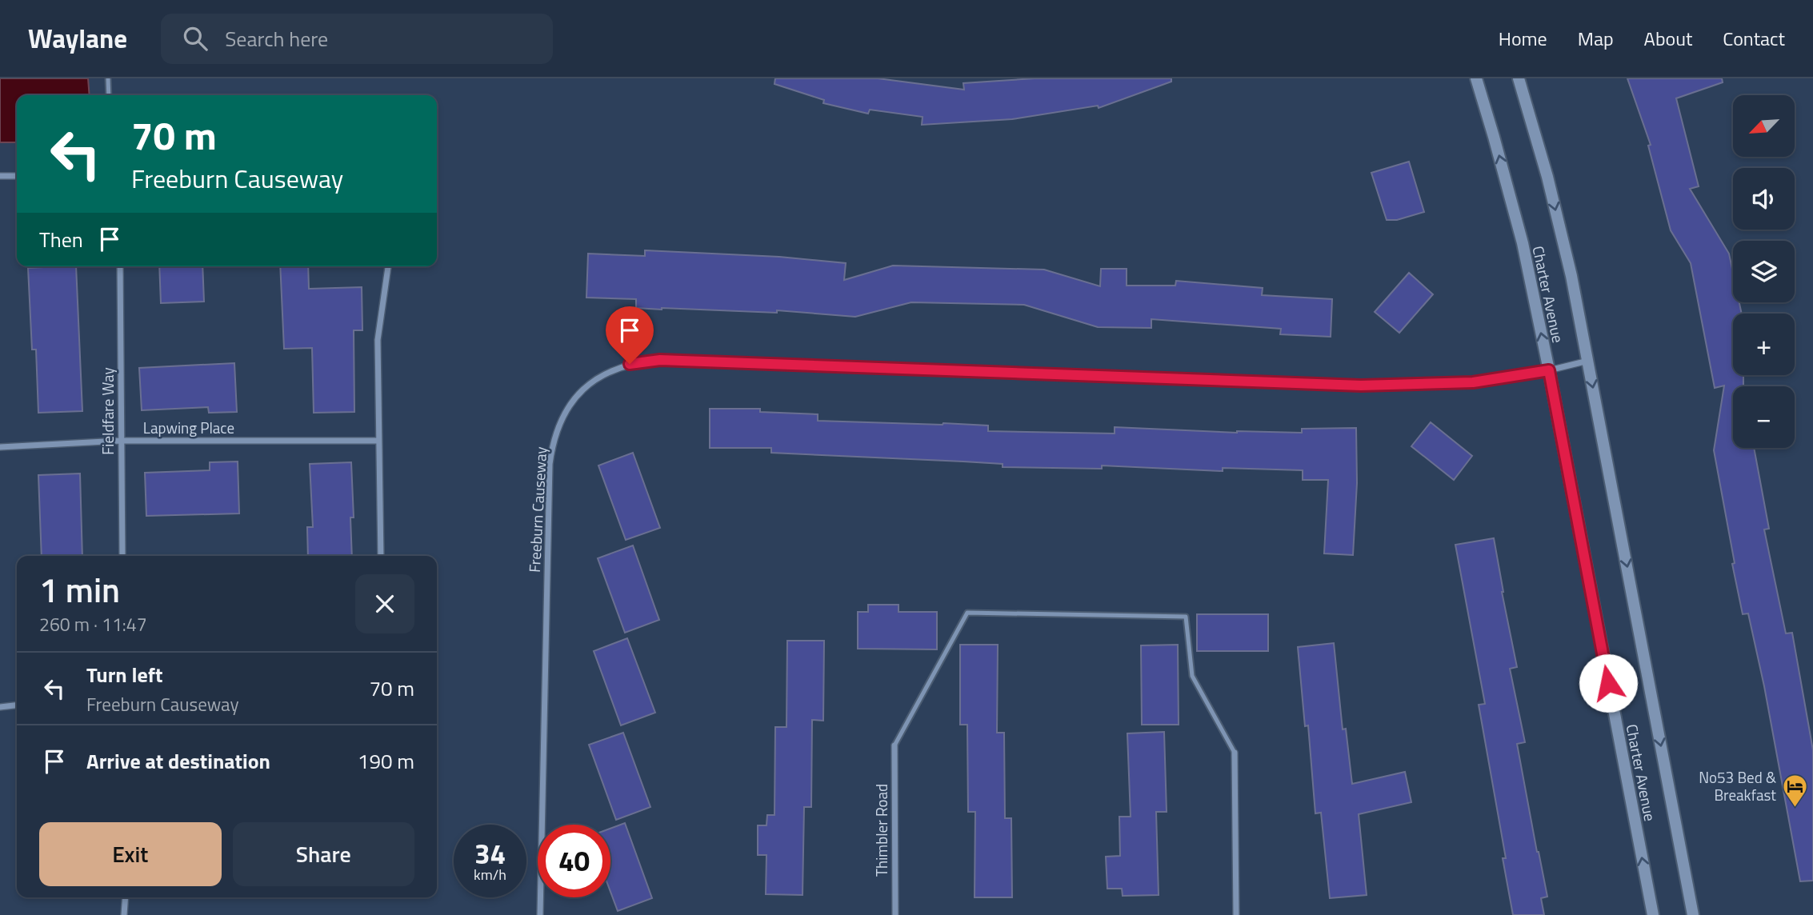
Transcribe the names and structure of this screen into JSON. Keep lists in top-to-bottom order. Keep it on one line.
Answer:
{"streets":{"street":["Charter Avenue","Fieldfare Way","Lapwing Place","Freeburn Causeway","Thimbler Road"]},"crossings":[["Charter Avenue","Freeburn Causeway"],["Fieldfare Way","Lapwing Place"]],"places":{"hotel":["No53 Bed & Breakfast"]},"north":"bottom left","page":{"header":"Waylane","search":"Search here","nav":["Home","Map","About","Contact"],"map_buttons":["+","−"],"turn":["70 m","Freeburn Causeway"],"then":"Then","heading":["1 min","260 m · 11:47"],"list":[{"name":"Turn left","note":"Freeburn Causeway","value":"70 m"},{"name":"Arrive at destination","value":"190 m"}],"buttons":["Exit","Share"],"speed":"34 km/h","limit":"40"}}
